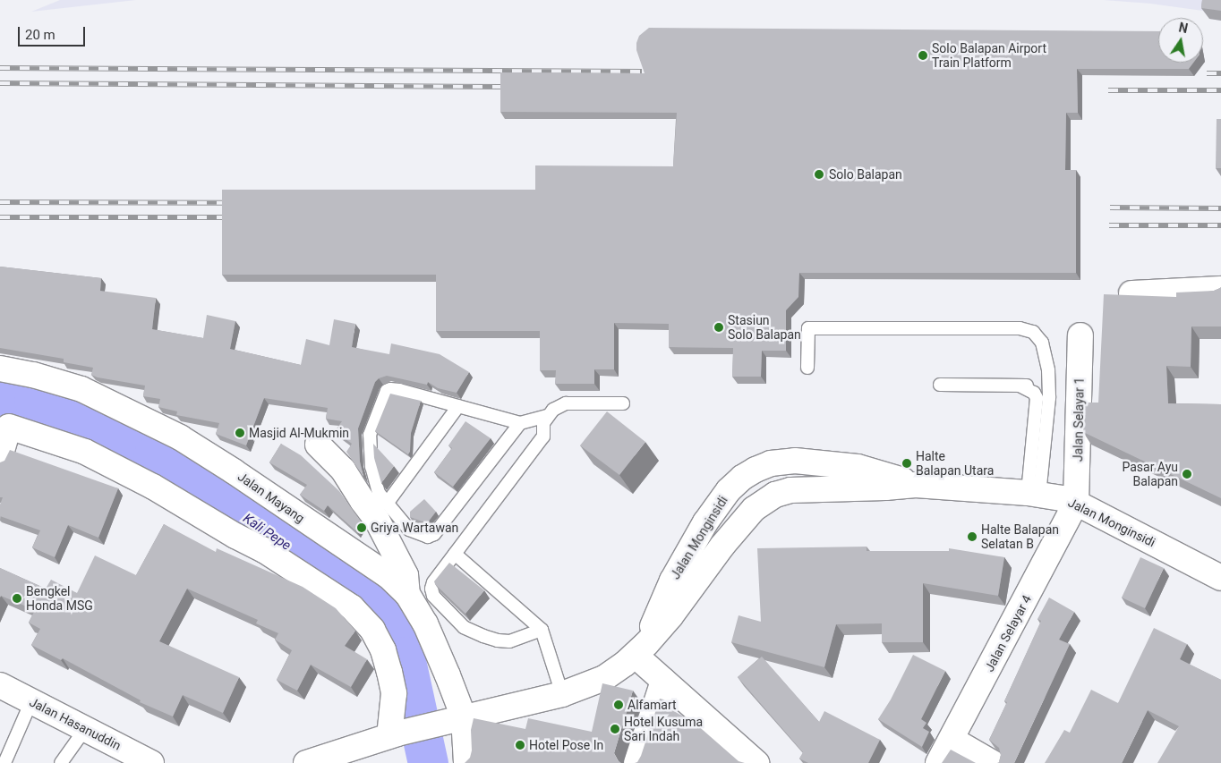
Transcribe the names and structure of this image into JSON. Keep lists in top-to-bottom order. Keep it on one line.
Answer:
{"streets":{"street":["Jalan Selayar 1","Jalan Mayang","Jalan Monginsidi","Jalan Selayar 4","Jalan Hasanuddin"]},"crossings":[["Jalan Selayar 1","Jalan Monginsidi"],["Jalan Selayar 1","Jalan Selayar 4"],["Jalan Mayang","Jalan Monginsidi"],["Jalan Monginsidi","Jalan Selayar 4"]],"water":["Kali Pepe"],"places":["Solo Balapan Airport Train Platform","Solo Balapan","Stasiun Solo Balapan","Masjid Al-Mukmin","Halte Balapan Utara","Pasar Ayu Balapan","Griya Wartawan","Halte Balapan Selatan B","Bengkel Honda MSG","Alfamart","Hotel Kusuma Sari Indah","Hotel Pose In"],"scale_bar":"20 m","north":"top"}
